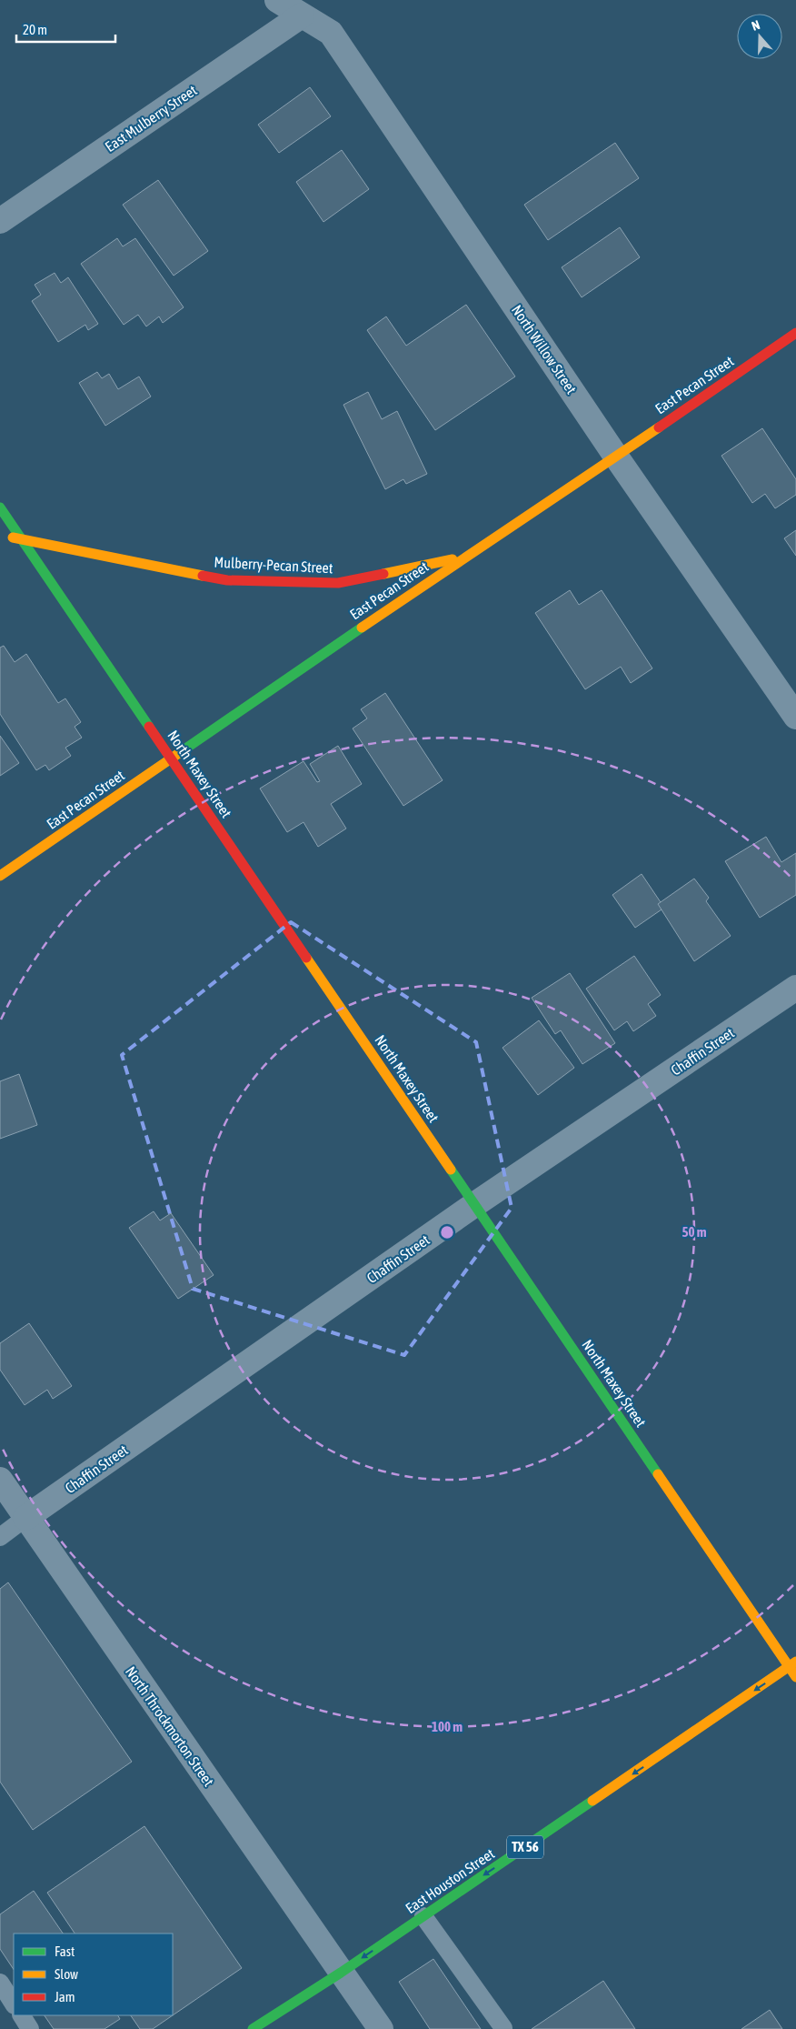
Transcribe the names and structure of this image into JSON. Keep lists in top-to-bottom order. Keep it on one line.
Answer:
{"streets":{"street":["East Mulberry Street","North Willow Street","East Pecan Street","Mulberry-Pecan Street","North Maxey Street","Chaffin Street","North Throckmorton Street","TX 56","East Houston Street"]},"crossings":[["East Mulberry Street","North Willow Street"],["North Willow Street","East Pecan Street"],["East Pecan Street","Mulberry-Pecan Street"],["East Pecan Street","North Maxey Street"],["Mulberry-Pecan Street","North Maxey Street"],["North Maxey Street","Chaffin Street"],["North Maxey Street","East Houston Street"],["Chaffin Street","North Throckmorton Street"],["North Throckmorton Street","East Houston Street"]],"one_way":["East Houston Street"],"legend":["Fast","Slow","Jam"],"scale_bar":"20 m","north":"top","rings":["50 m","100 m"]}
